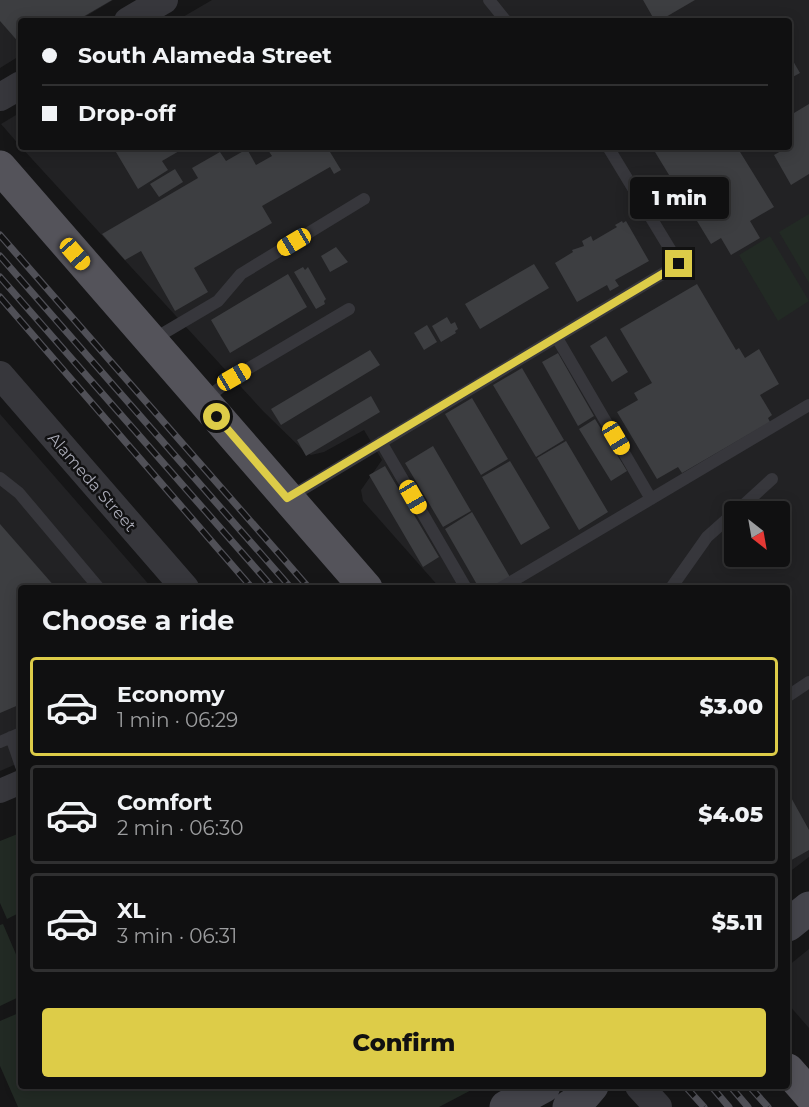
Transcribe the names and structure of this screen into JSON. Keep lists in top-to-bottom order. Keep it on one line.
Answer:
{"streets":{"street":["Alameda Street"]},"north":"bottom right","page":{"banner":["South Alameda Street","Drop-off"],"bubble":"1 min","heading":"Choose a ride","list":[{"name":"Economy","note":"1 min · 06:29","value":"$3.00"},{"name":"Comfort","note":"2 min · 06:30","value":"$4.05"},{"name":"XL","note":"3 min · 06:31","value":"$5.11"}],"buttons":"Confirm"}}
